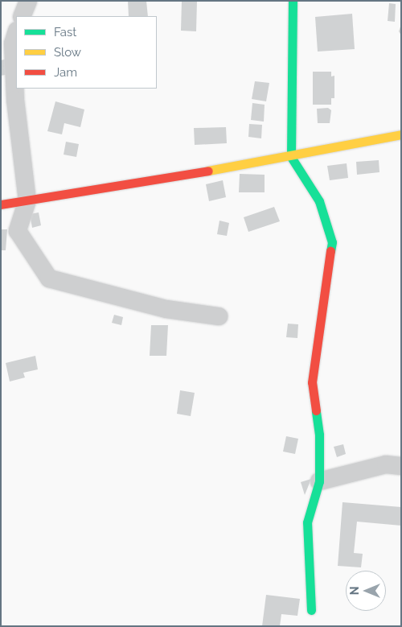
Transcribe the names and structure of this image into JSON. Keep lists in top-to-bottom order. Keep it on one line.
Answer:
{"legend":["Fast","Slow","Jam"],"north":"left"}
